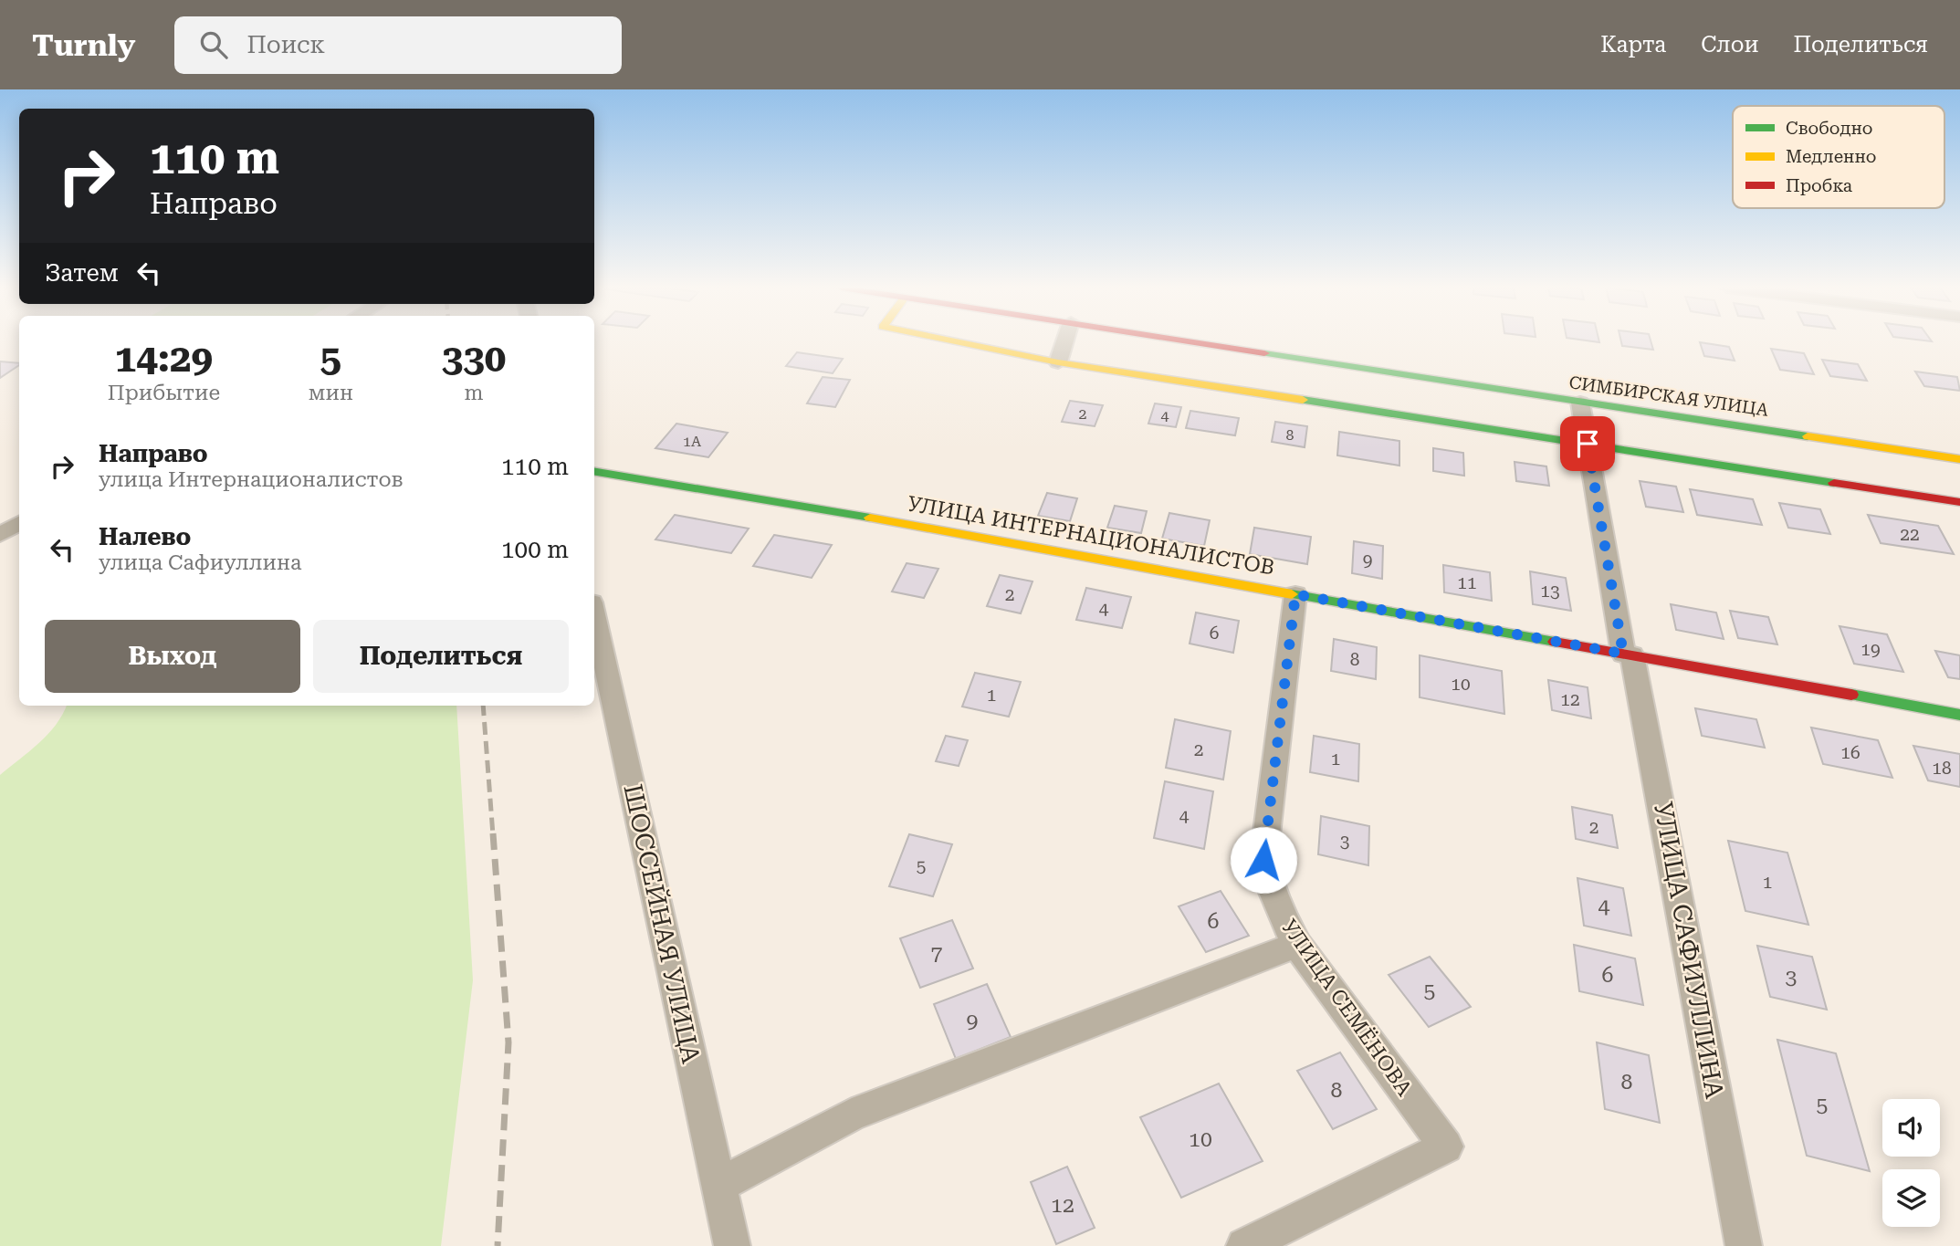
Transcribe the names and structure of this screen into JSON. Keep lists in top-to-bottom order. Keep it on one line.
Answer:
{"streets":{"street":["СИМБИРСКАЯ УЛИЦА","УЛИЦА ИНТЕРНАЦИОНАЛИСТОВ","ШОССЕЙНАЯ УЛИЦА","УЛИЦА САФИУЛЛИНА","УЛИЦА СЕМЁНОВА"]},"crossings":[["СИМБИРСКАЯ УЛИЦА","УЛИЦА САФИУЛЛИНА"],["УЛИЦА ИНТЕРНАЦИОНАЛИСТОВ","УЛИЦА САФИУЛЛИНА"],["УЛИЦА ИНТЕРНАЦИОНАЛИСТОВ","УЛИЦА СЕМЁНОВА"]],"house_numbers":["2","4","8","1А","22","9","11","13","2","4","6","19","8","10","1","12","2","16","1","18","4","2","3","5","1","4","6","7","6","3","5","9","8","8","5","10","12"],"legend":["Свободно","Медленно","Пробка"],"page":{"header":"Turnly","search":"Поиск","nav":["Карта","Слои","Поделиться"],"turn":["110 m","Направо"],"then":"Затем","eta":["14:29","Прибытие","5","мин","330","m"],"list":[{"name":"Направо","note":"улица Интернационалистов","value":"110 m"},{"name":"Налево","note":"улица Сафиуллина","value":"100 m"}],"buttons":["Выход","Поделиться"]}}
